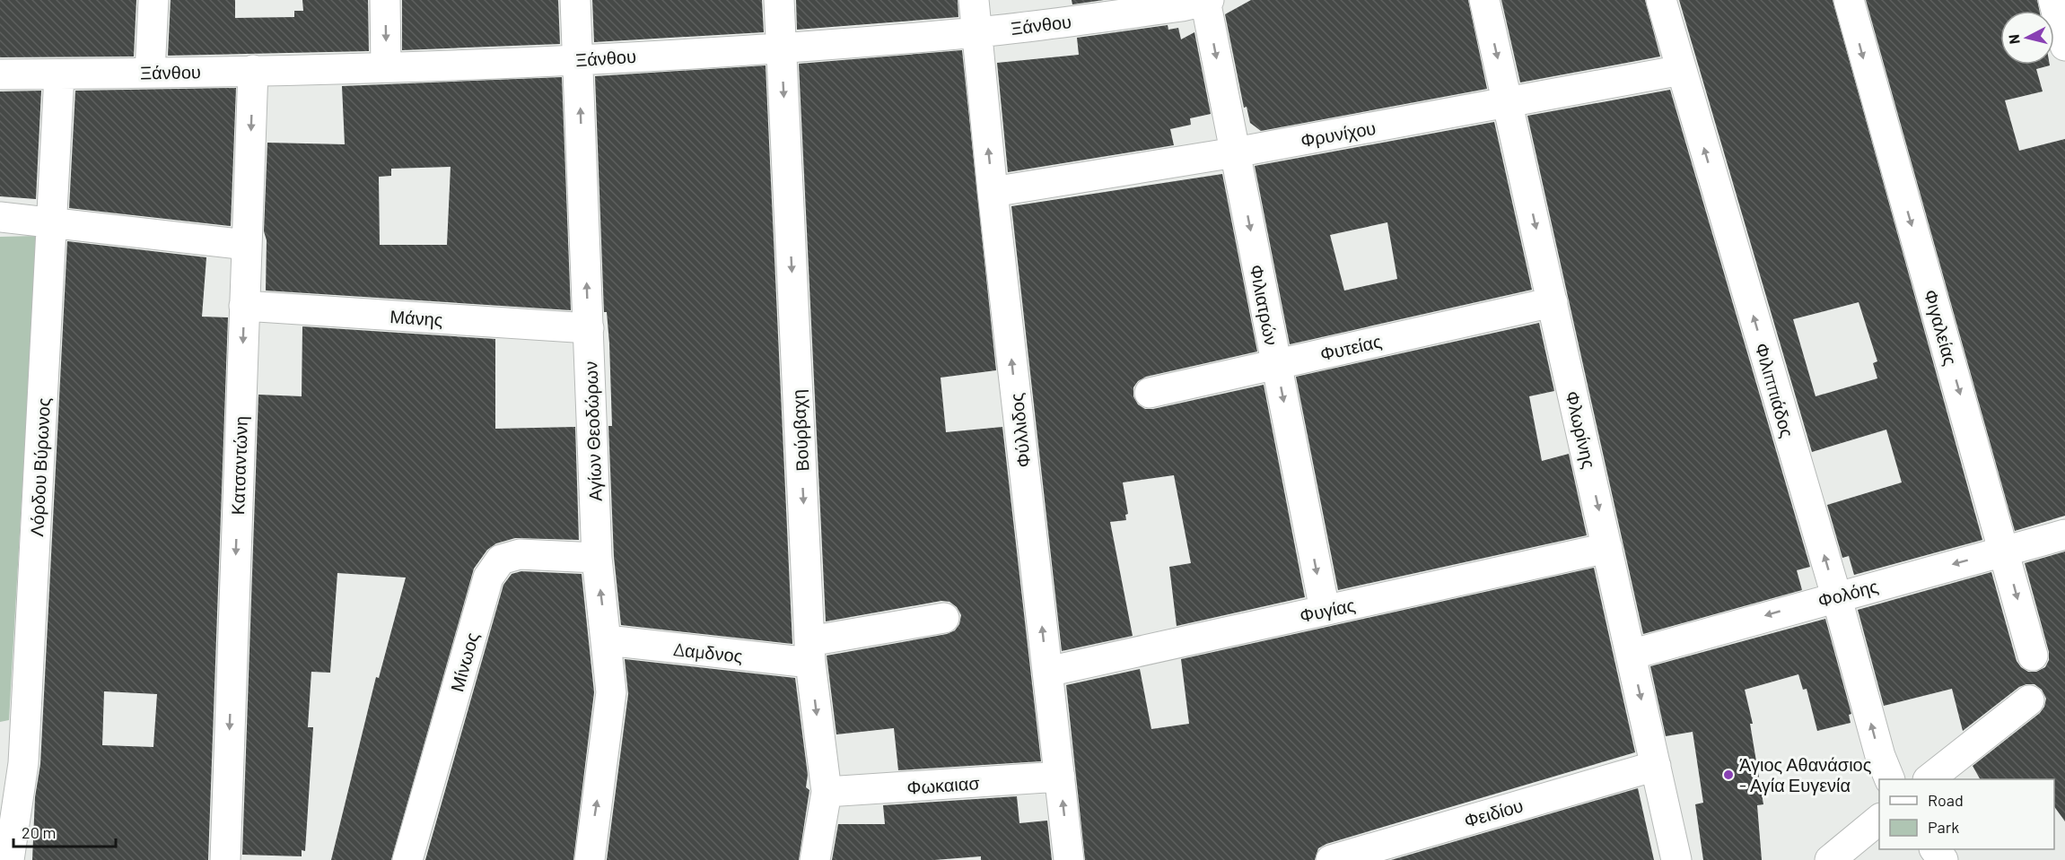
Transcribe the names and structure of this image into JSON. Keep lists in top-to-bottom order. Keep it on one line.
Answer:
{"streets":{"street":["Ξάνθου","Φρυνίχου","Φιλιατρών","Μάνης","Φιγαλείας","Φυτείας","Φιλιππιάδος","Φλωρίνης","Βούρβαχη","Φύλλιδος","Αγίων Θεοδώρων","Κατσαντώνη","Λόρδου Βύρωνος","Φολόης","Φυγίας","Δαμδνος","Μίνωος","Φωκαιασ","Φειδίου"]},"crossings":[["Ξάνθου","Φιλιατρών"],["Ξάνθου","Βούρβαχη"],["Ξάνθου","Φύλλιδος"],["Ξάνθου","Αγίων Θεοδώρων"],["Ξάνθου","Κατσαντώνη"],["Ξάνθου","Λόρδου Βύρωνος"],["Φρυνίχου","Φιλιατρών"],["Φρυνίχου","Φιλιππιάδος"],["Φρυνίχου","Φλωρίνης"],["Φρυνίχου","Φύλλιδος"],["Φιλιατρών","Φυτείας"],["Φιλιατρών","Φυγίας"],["Μάνης","Αγίων Θεοδώρων"],["Μάνης","Κατσαντώνη"],["Φιγαλείας","Φολόης"],["Φυτείας","Φλωρίνης"],["Φιλιππιάδος","Φολόης"],["Φλωρίνης","Φολόης"],["Φλωρίνης","Φυγίας"],["Φλωρίνης","Φειδίου"],["Βούρβαχη","Δαμδνος"],["Βούρβαχη","Φωκαιασ"],["Φύλλιδος","Φυγίας"],["Φύλλιδος","Φωκαιασ"],["Αγίων Θεοδώρων","Δαμδνος"],["Αγίων Θεοδώρων","Μίνωος"]],"one_way":["Φιλιατρών","Φιγαλείας","Φιλιππιάδος","Φλωρίνης","Βούρβαχη","Φύλλιδος","Αγίων Θεοδώρων","Κατσαντώνη"],"places":["Άγιος Αθανάσιος - Αγία Ευγενία"],"legend":["Road","Park"],"scale_bar":"20 m","north":"left"}
